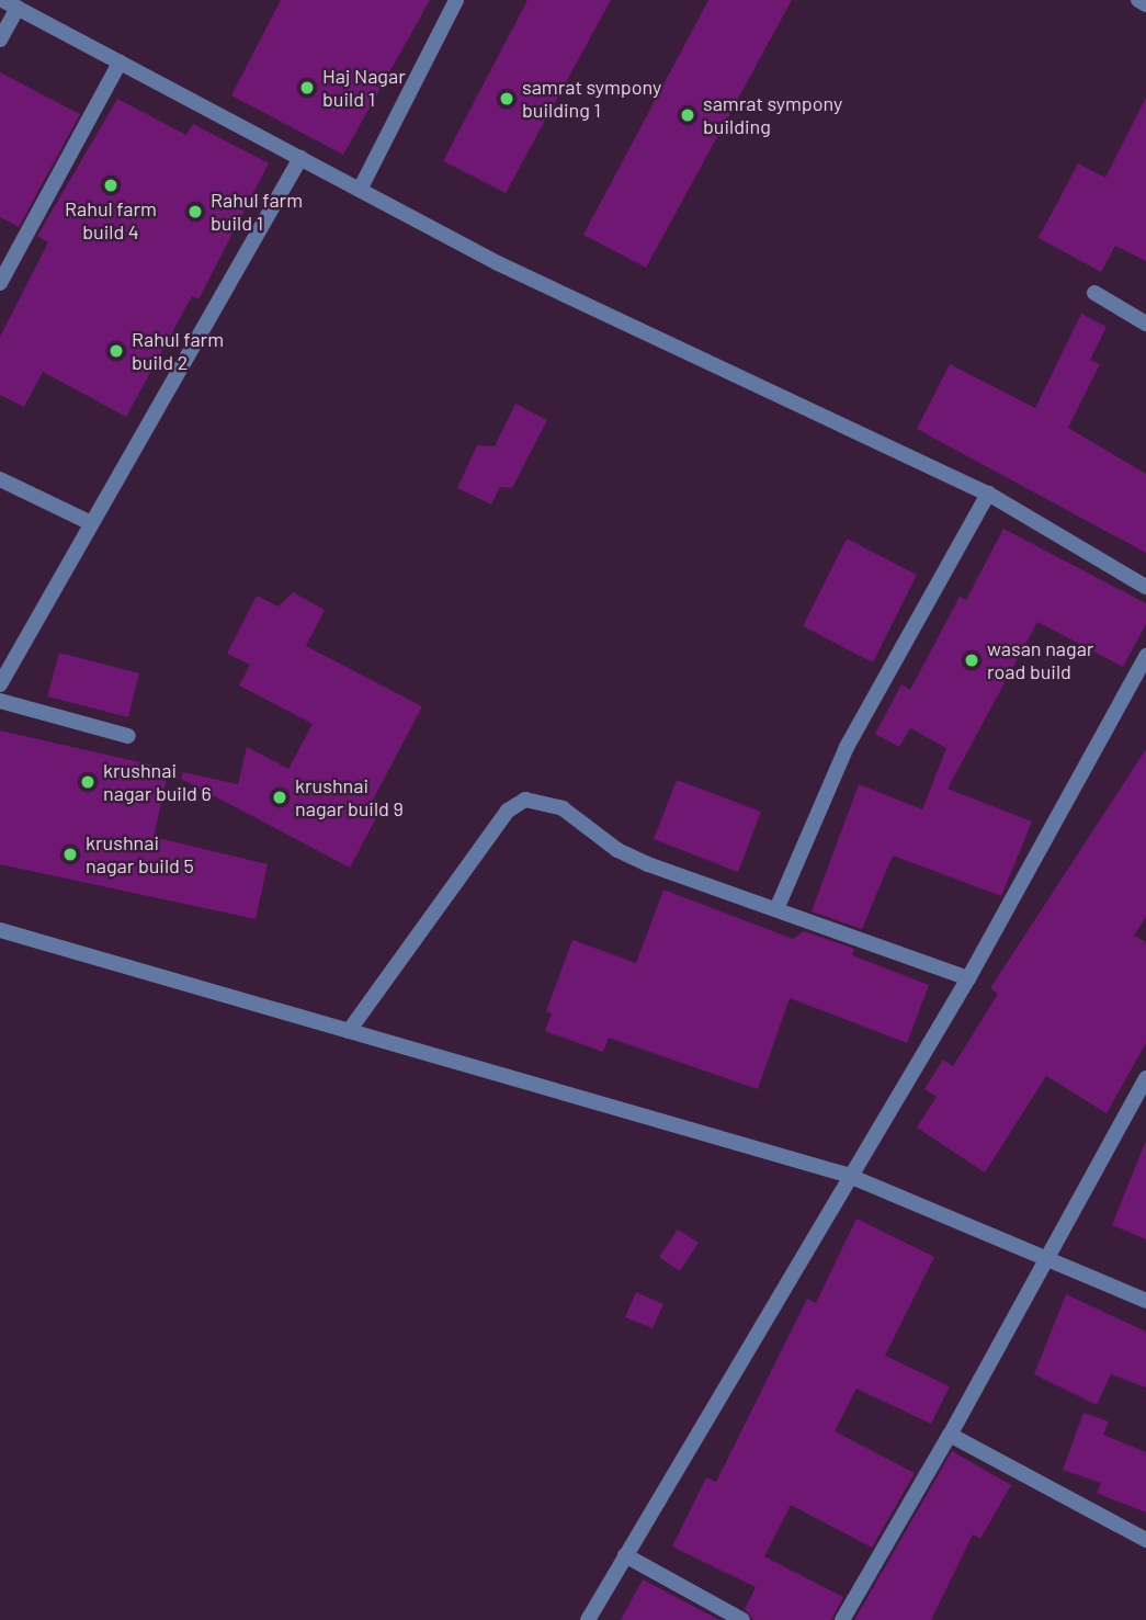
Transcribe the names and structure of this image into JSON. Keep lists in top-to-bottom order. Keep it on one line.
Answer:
{"places":["Haj Nagar build 1","samrat sympony building 1","samrat sympony building","Rahul farm build 4","Rahul farm build 1","Rahul farm build 2","wasan nagar road build","krushnai nagar build 6","krushnai nagar build 9","krushnai nagar build 5"]}
